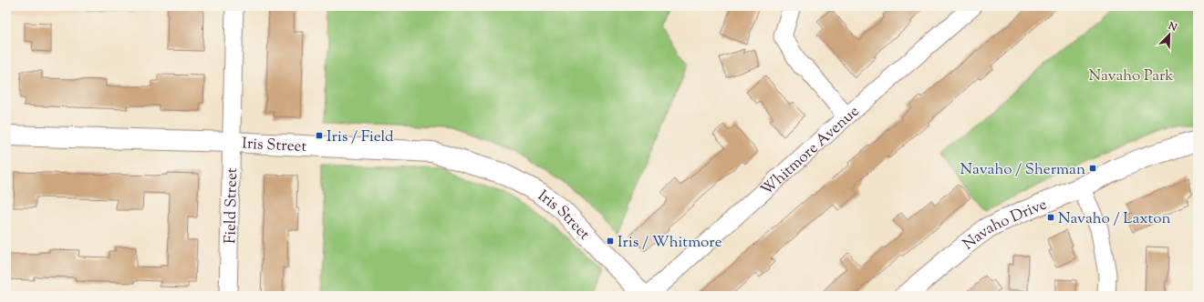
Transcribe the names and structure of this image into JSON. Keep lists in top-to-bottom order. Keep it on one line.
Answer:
{"streets":{"street":["Iris Street","Whitmore Avenue","Field Street","Navaho Drive"]},"crossings":[["Iris Street","Field Street"]],"parks":["Navaho Park"],"places":{"transit":["Iris / Field","Navaho / Sherman","Navaho / Laxton","Iris / Whitmore"]},"north":"top right"}
